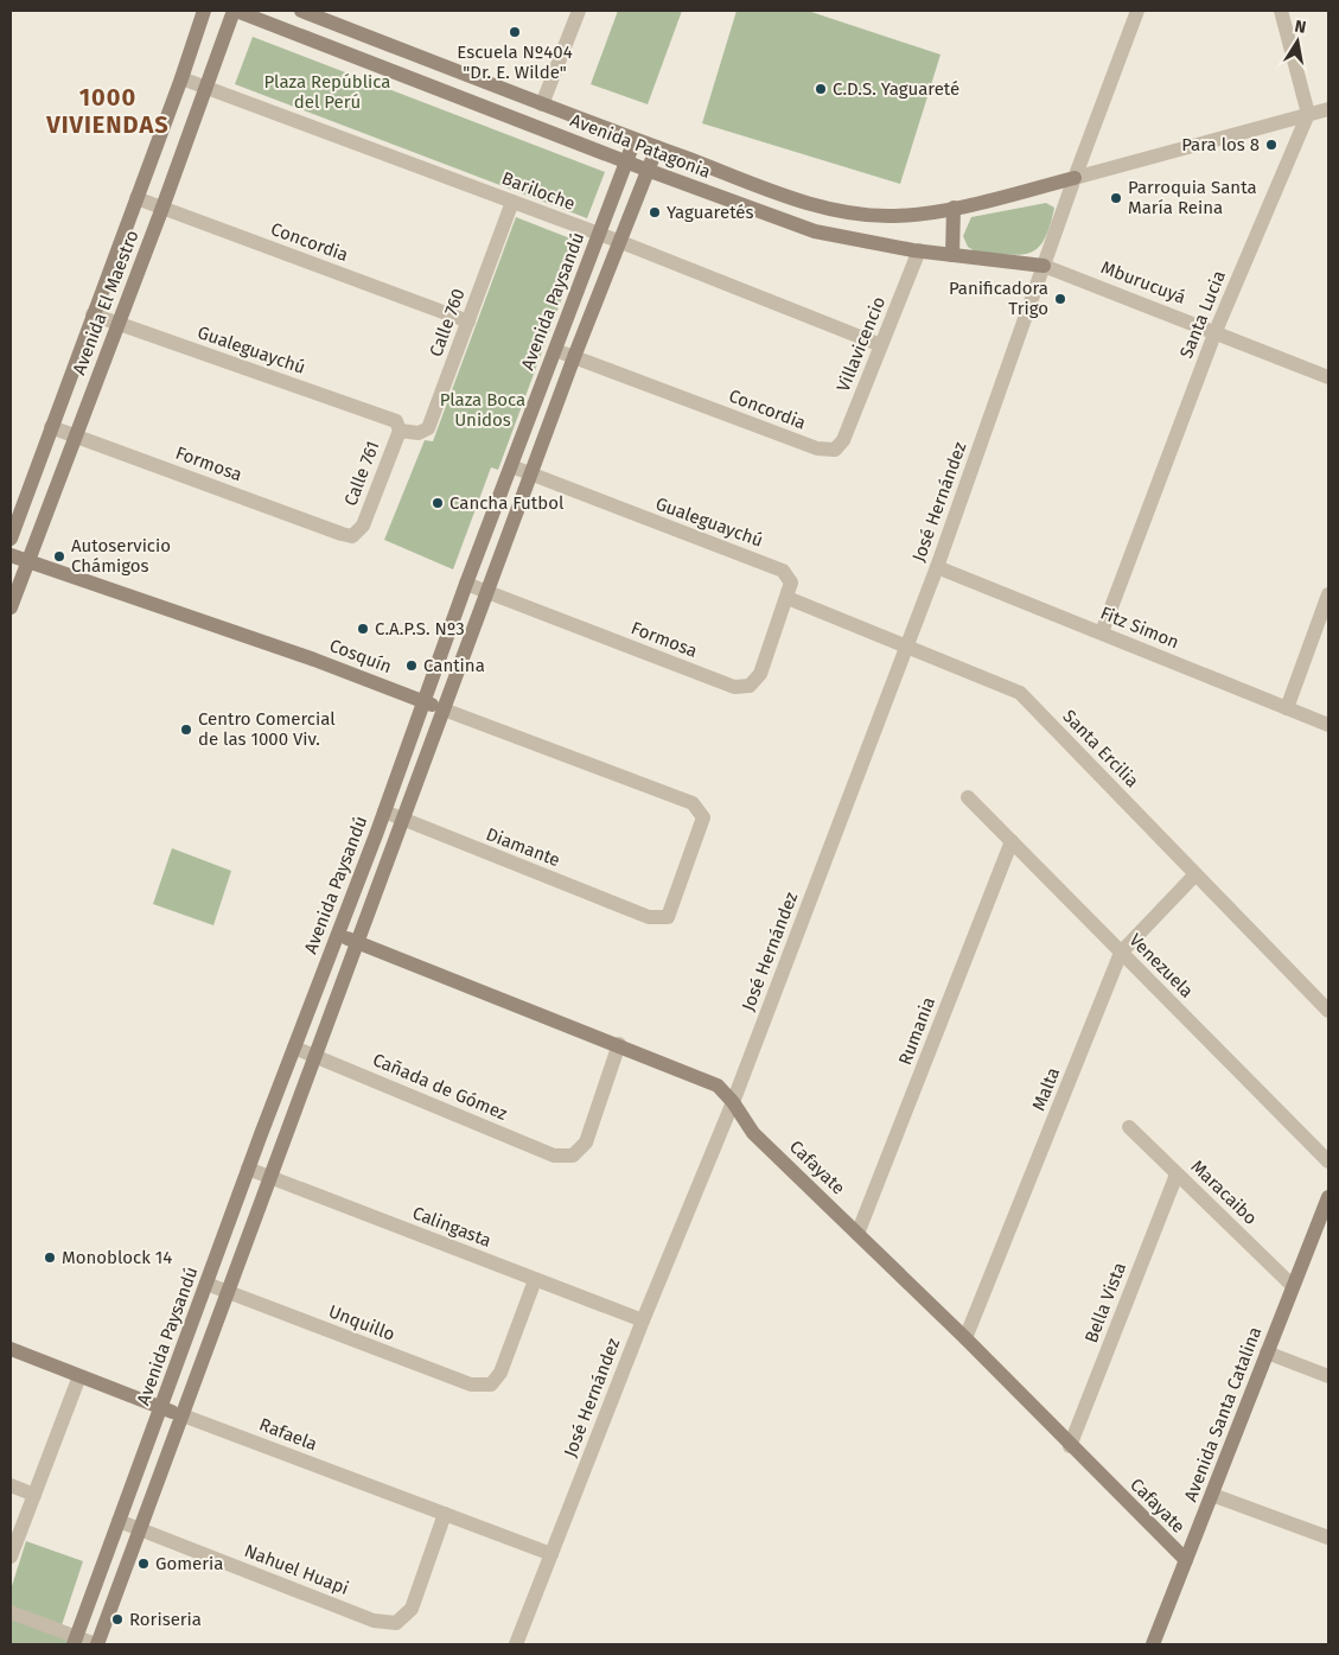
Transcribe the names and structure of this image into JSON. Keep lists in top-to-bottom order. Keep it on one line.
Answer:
{"streets":{"main road":["Avenida Patagonia","Avenida Paysandú","Avenida El Maestro","Cosquín","Cafayate","Avenida Santa Catalina","Rafaela"],"street":["Bariloche","Concordia","Mburucuyá","Santa Lucia","Calle 760","Villavicencio","Gualeguaychú","Formosa","Calle 761","José Hernández","Fitz Simon","Santa Ercilia","Diamante","Venezuela","Rumania","Cañada de Gómez","Malta","Maracaibo","Calingasta","Bella Vista","Unquillo","Nahuel Huapi"]},"crossings":[["Avenida Patagonia","Mburucuyá"],["Avenida Patagonia","Avenida Paysandú"],["Avenida Patagonia","Avenida El Maestro"],["Avenida Patagonia","Villavicencio"],["Avenida Patagonia","José Hernández"],["Bariloche","Avenida Paysandú"],["Bariloche","Avenida El Maestro"],["Bariloche","Calle 760"],["Bariloche","Villavicencio"],["Concordia","Avenida Paysandú"],["Concordia","Avenida El Maestro"],["Concordia","Calle 760"],["Concordia","Villavicencio"],["Mburucuyá","Santa Lucia"],["Mburucuyá","José Hernández"],["Avenida Paysandú","Gualeguaychú"],["Avenida Paysandú","Formosa"],["Avenida Paysandú","Cosquín"],["Avenida Paysandú","Diamante"],["Avenida Paysandú","Cañada de Gómez"],["Avenida Paysandú","Cafayate"],["Avenida Paysandú","Calingasta"],["Avenida Paysandú","Unquillo"],["Avenida Paysandú","Rafaela"],["Avenida Paysandú","Nahuel Huapi"],["Avenida El Maestro","Gualeguaychú"],["Avenida El Maestro","Formosa"],["Avenida El Maestro","Cosquín"],["Santa Lucia","Fitz Simon"],["Calle 760","Gualeguaychú"],["Calle 760","Calle 761"],["Gualeguaychú","Formosa"],["Gualeguaychú","Calle 761"],["Gualeguaychú","Santa Ercilia"],["Formosa","Calle 761"],["Formosa","Santa Ercilia"],["José Hernández","Fitz Simon"],["José Hernández","Santa Ercilia"],["José Hernández","Cafayate"],["José Hernández","Calingasta"],["José Hernández","Rafaela"],["Cosquín","Diamante"],["Santa Ercilia","Malta"],["Venezuela","Rumania"],["Venezuela","Malta"],["Rumania","Cafayate"],["Cañada de Gómez","Cafayate"],["Malta","Cafayate"],["Cafayate","Bella Vista"],["Cafayate","Avenida Santa Catalina"],["Maracaibo","Bella Vista"],["Maracaibo","Avenida Santa Catalina"],["Calingasta","Unquillo"],["Rafaela","Nahuel Huapi"]],"districts":["1000 VIVIENDAS"],"parks":["Plaza República del Perú","Plaza Boca Unidos"],"places":["Escuela Nº404 \"Dr. E. Wilde\"","C.D.S. Yaguareté","Para los 8","Parroquia Santa María Reina","Yaguaretés","Panificadora Trigo","Cancha Futbol","Autoservicio Chámigos","C.A.P.S. Nº3","Cantina","Centro Comercial de las 1000 Viv.","Monoblock 14","Gomeria","Roriseria"],"north":"top"}
